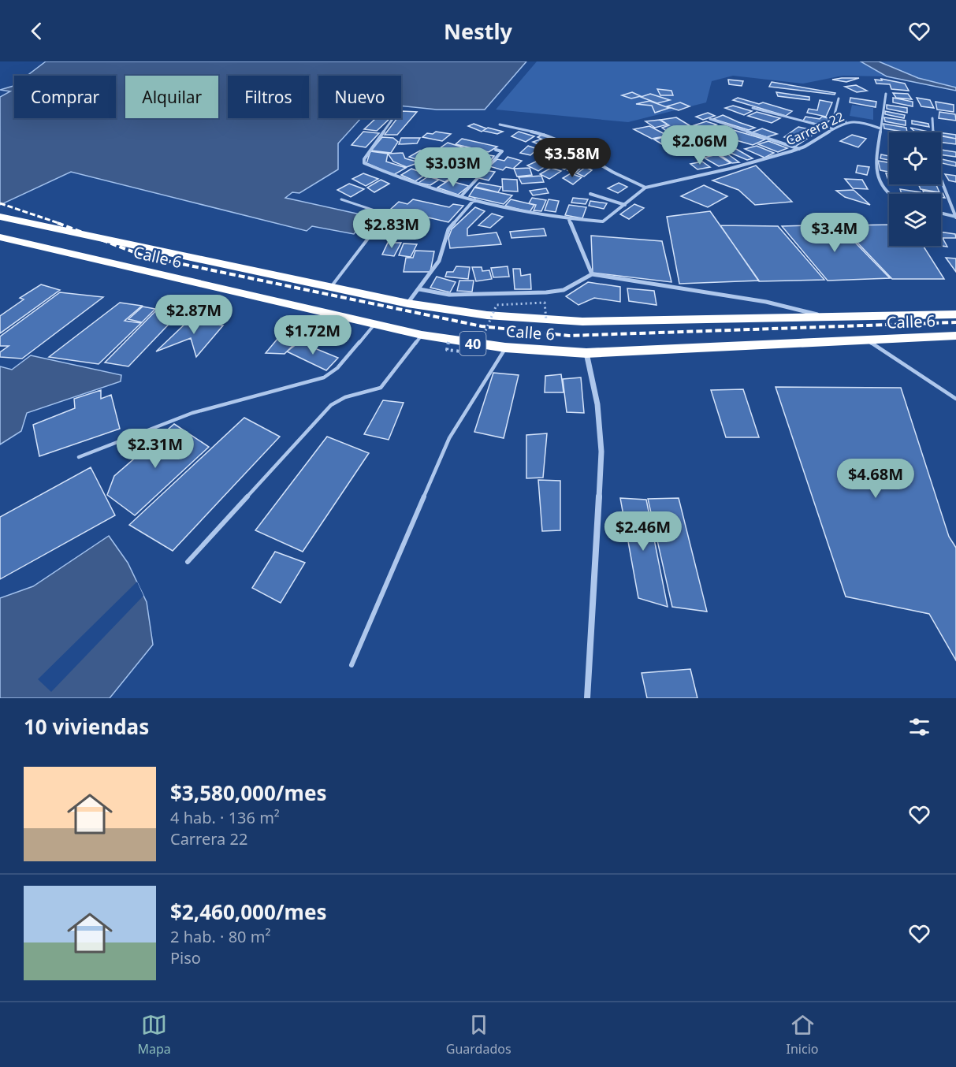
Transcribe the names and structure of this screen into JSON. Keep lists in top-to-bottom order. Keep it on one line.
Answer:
{"streets":{"highway":["Calle 6","40"],"street":["Carrera 22"]},"page":{"header":"Nestly","chip":["Comprar","Alquilar","Filtros","Nuevo"],"price":["$2.06M","$3.58M","$3.03M","$2.83M","$3.4M","$2.87M","$1.72M","$2.31M","$4.68M","$2.46M"],"heading":"10 viviendas","list":[{"name":"$3,580,000/mes","note":"4 hab. · 136 m² · Carrera 22"},{"name":"$2,460,000/mes","note":"2 hab. · 80 m² · Piso"}],"tabs":["Mapa","Guardados","Inicio"]}}
